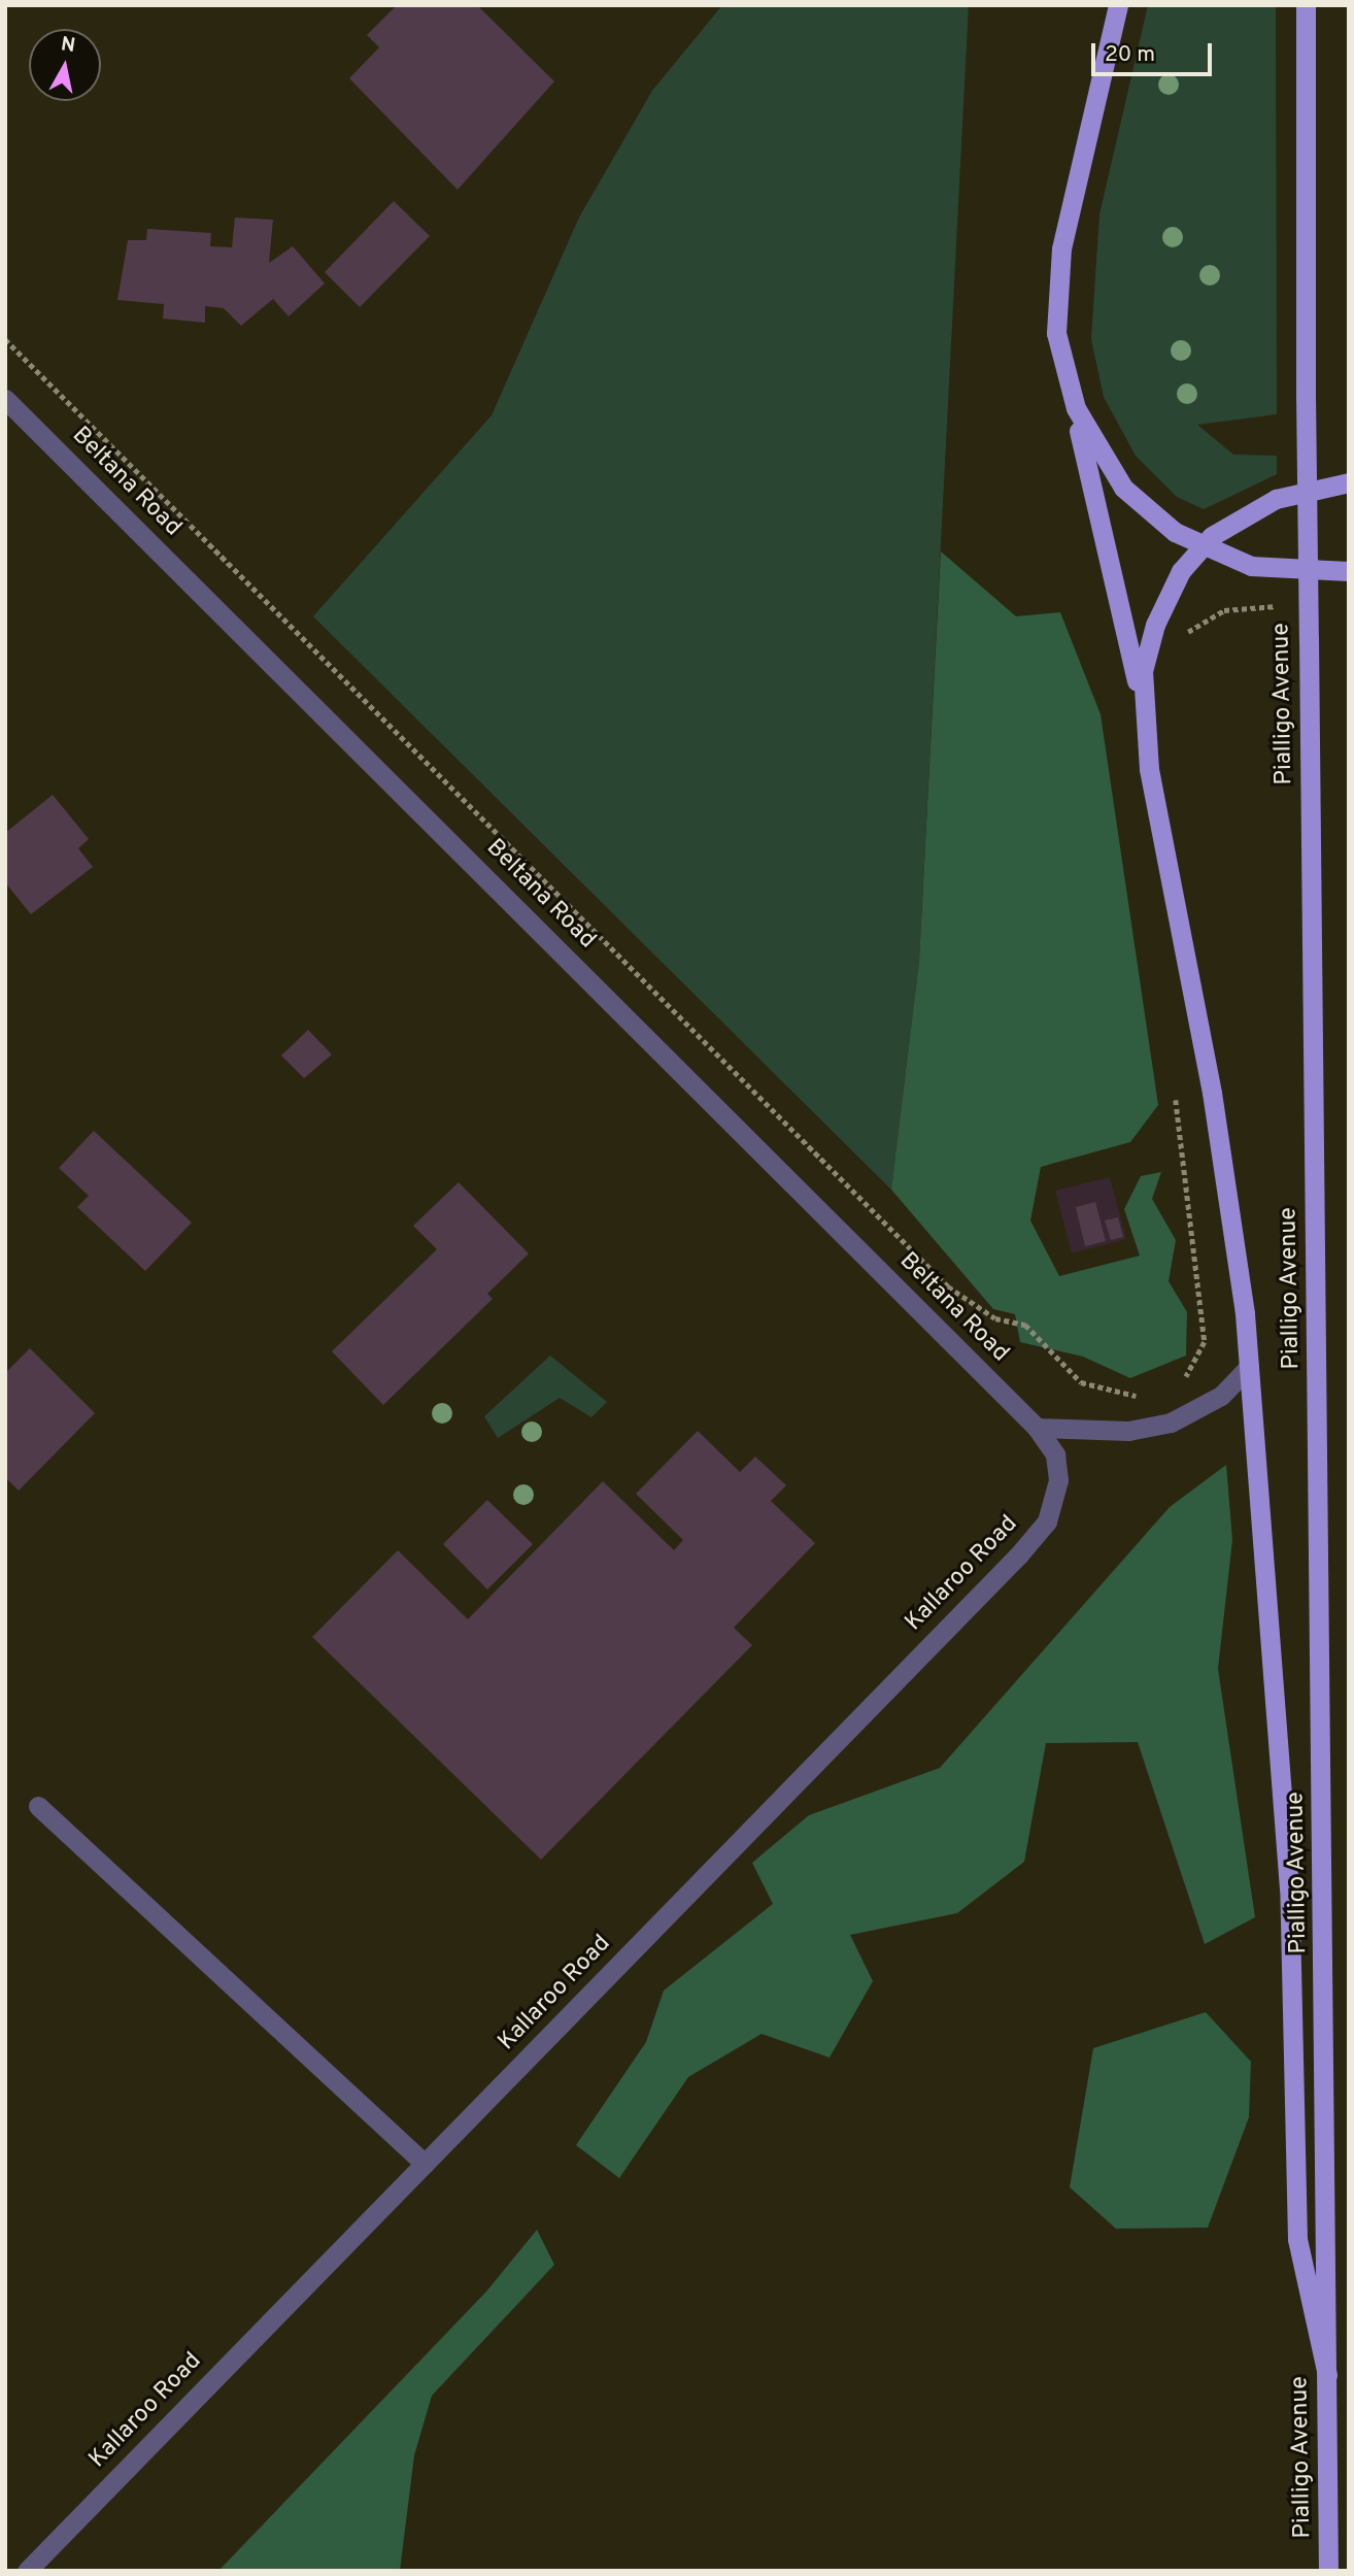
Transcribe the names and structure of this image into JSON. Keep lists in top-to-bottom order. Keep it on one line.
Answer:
{"streets":{"main road":["Pialligo Avenue"],"street":["Beltana Road","Kallaroo Road"]},"crossings":[["Beltana Road","Kallaroo Road"]],"scale_bar":"20 m","north":"top"}
